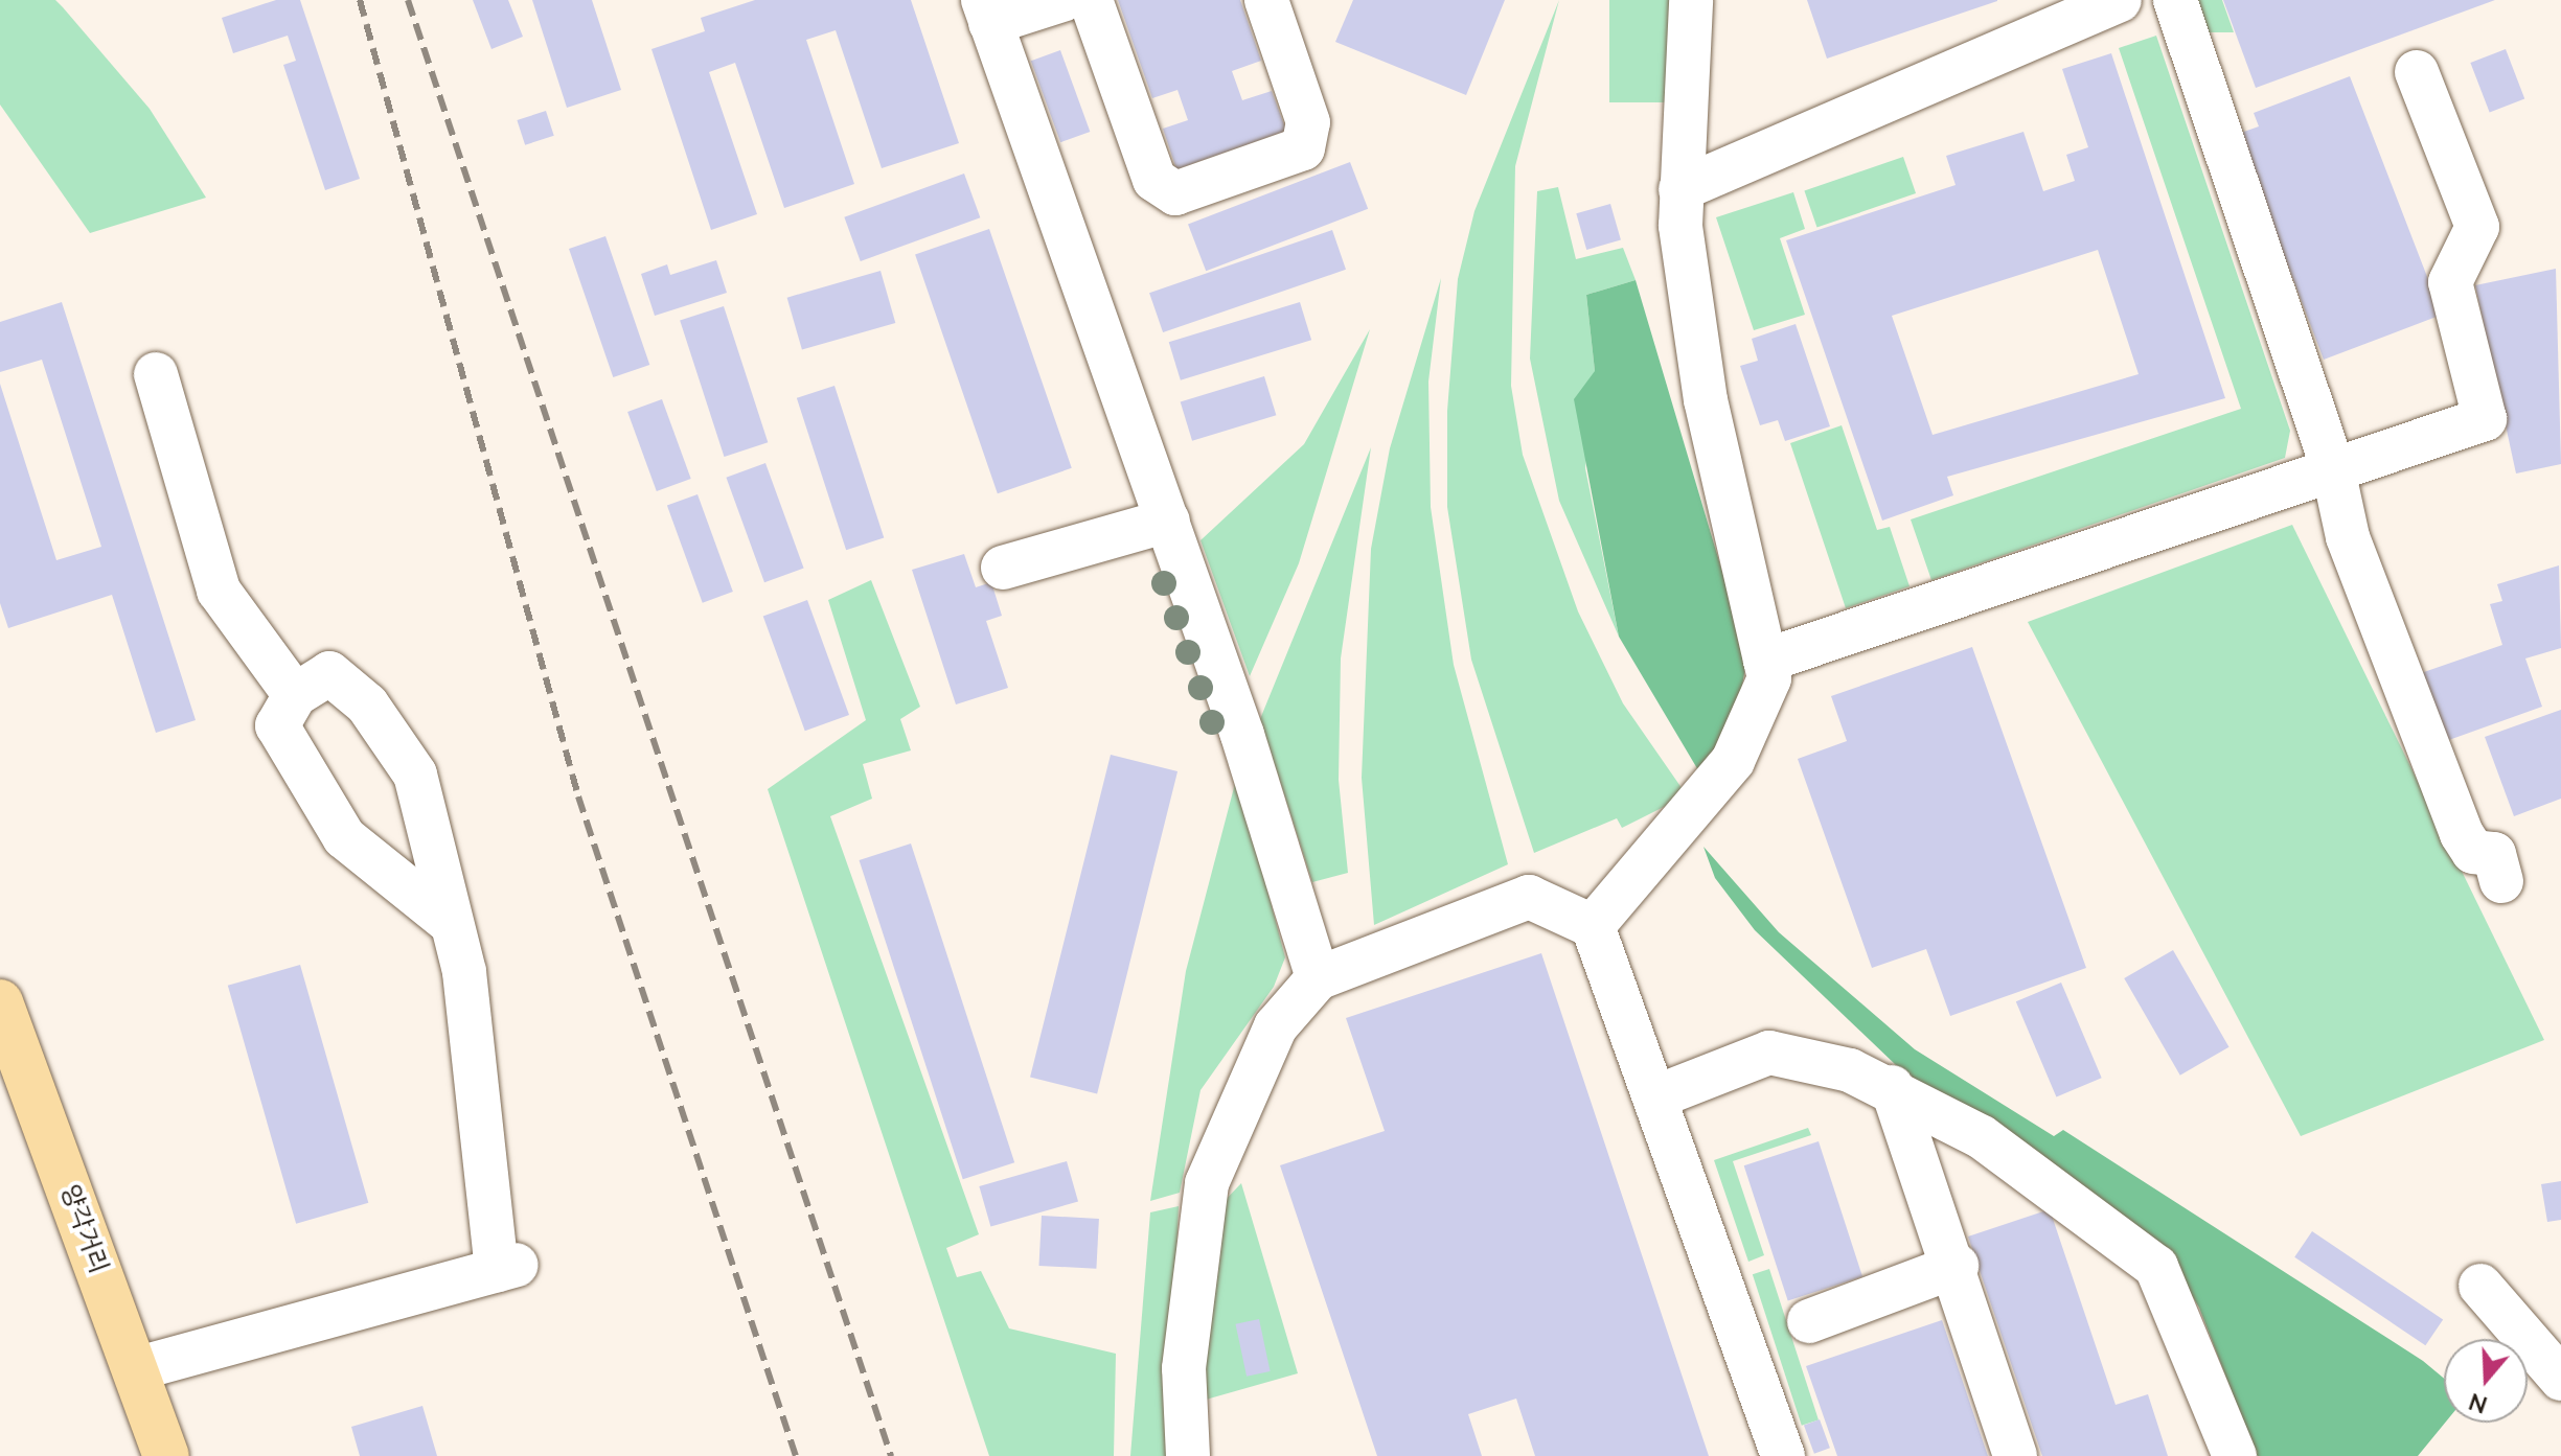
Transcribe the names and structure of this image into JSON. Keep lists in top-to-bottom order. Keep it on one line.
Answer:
{"streets":{"main road":["양각거리"]},"north":"bottom"}
